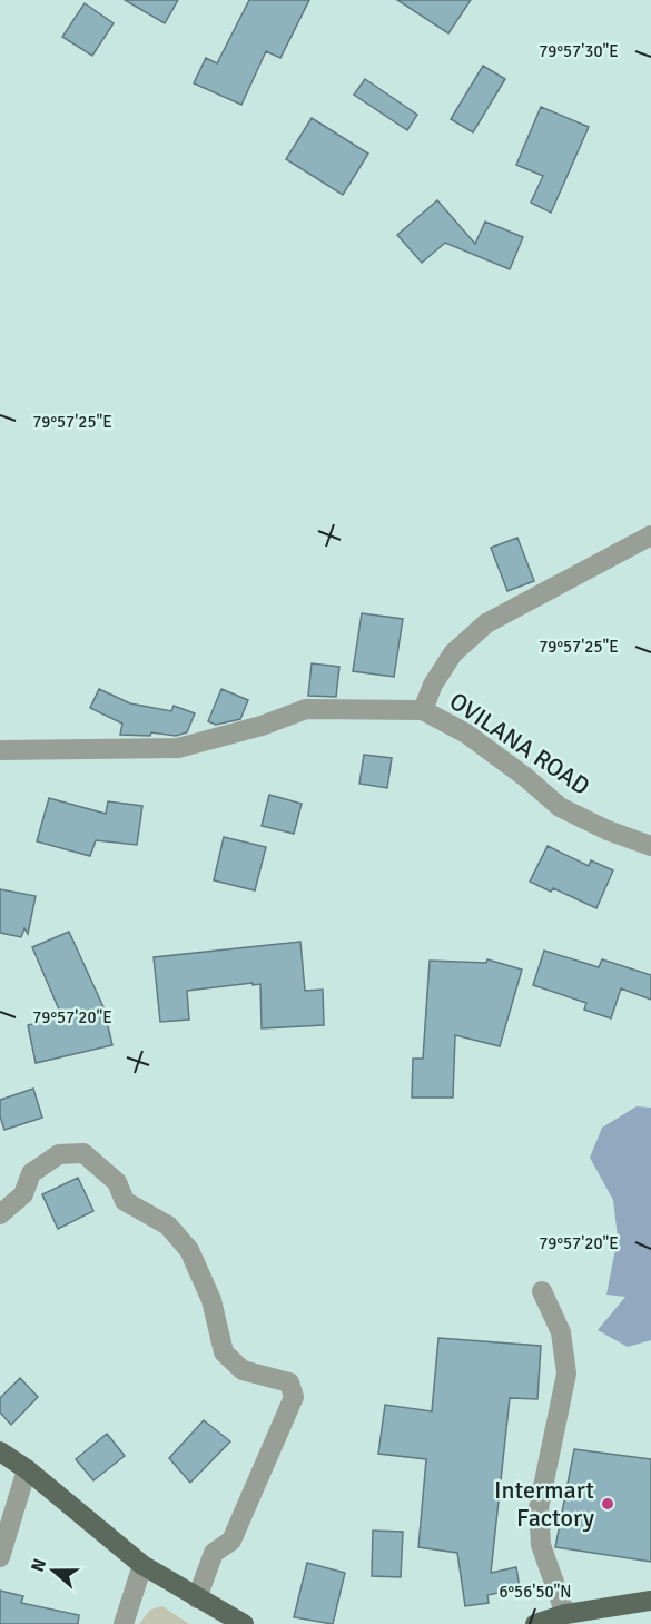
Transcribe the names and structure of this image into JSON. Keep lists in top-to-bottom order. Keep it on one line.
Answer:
{"streets":{"street":["OVILANA ROAD"]},"places":["Intermart Factory"],"north":"left","coordinates":["79°57'30\"E","79°57'25\"E","79°57'20\"E","6°56'50\"N"]}
